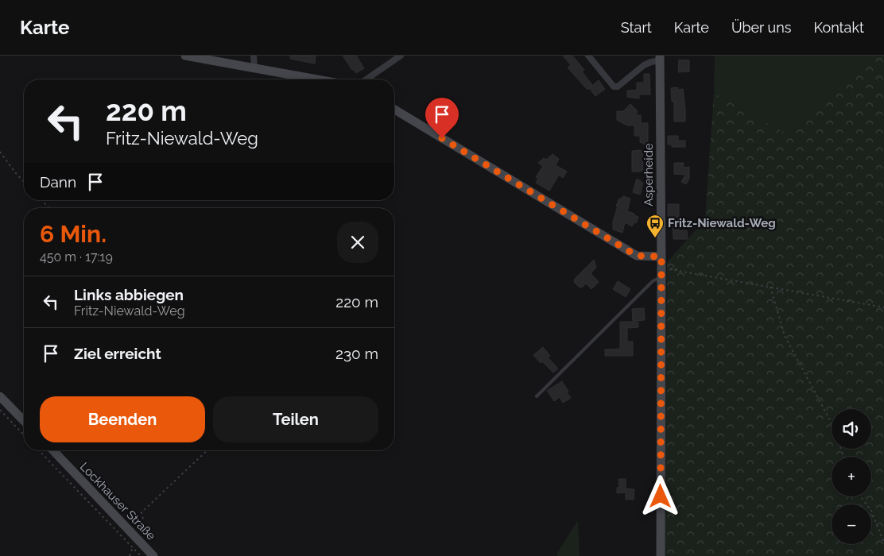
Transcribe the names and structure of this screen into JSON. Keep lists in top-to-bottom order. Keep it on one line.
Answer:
{"streets":{"street":["Asperheide","Lockhauser Straße"]},"places":{"bus stop":["Fritz-Niewald-Weg"]},"page":{"header":"Karte","nav":["Start","Karte","Über uns","Kontakt"],"turn":["220 m","Fritz-Niewald-Weg"],"then":"Dann","heading":["6 Min.","450 m · 17:19"],"list":[{"name":"Links abbiegen","note":"Fritz-Niewald-Weg","value":"220 m"},{"name":"Ziel erreicht","value":"230 m"}],"buttons":["Beenden","Teilen"],"map_buttons":["+","−"]}}
